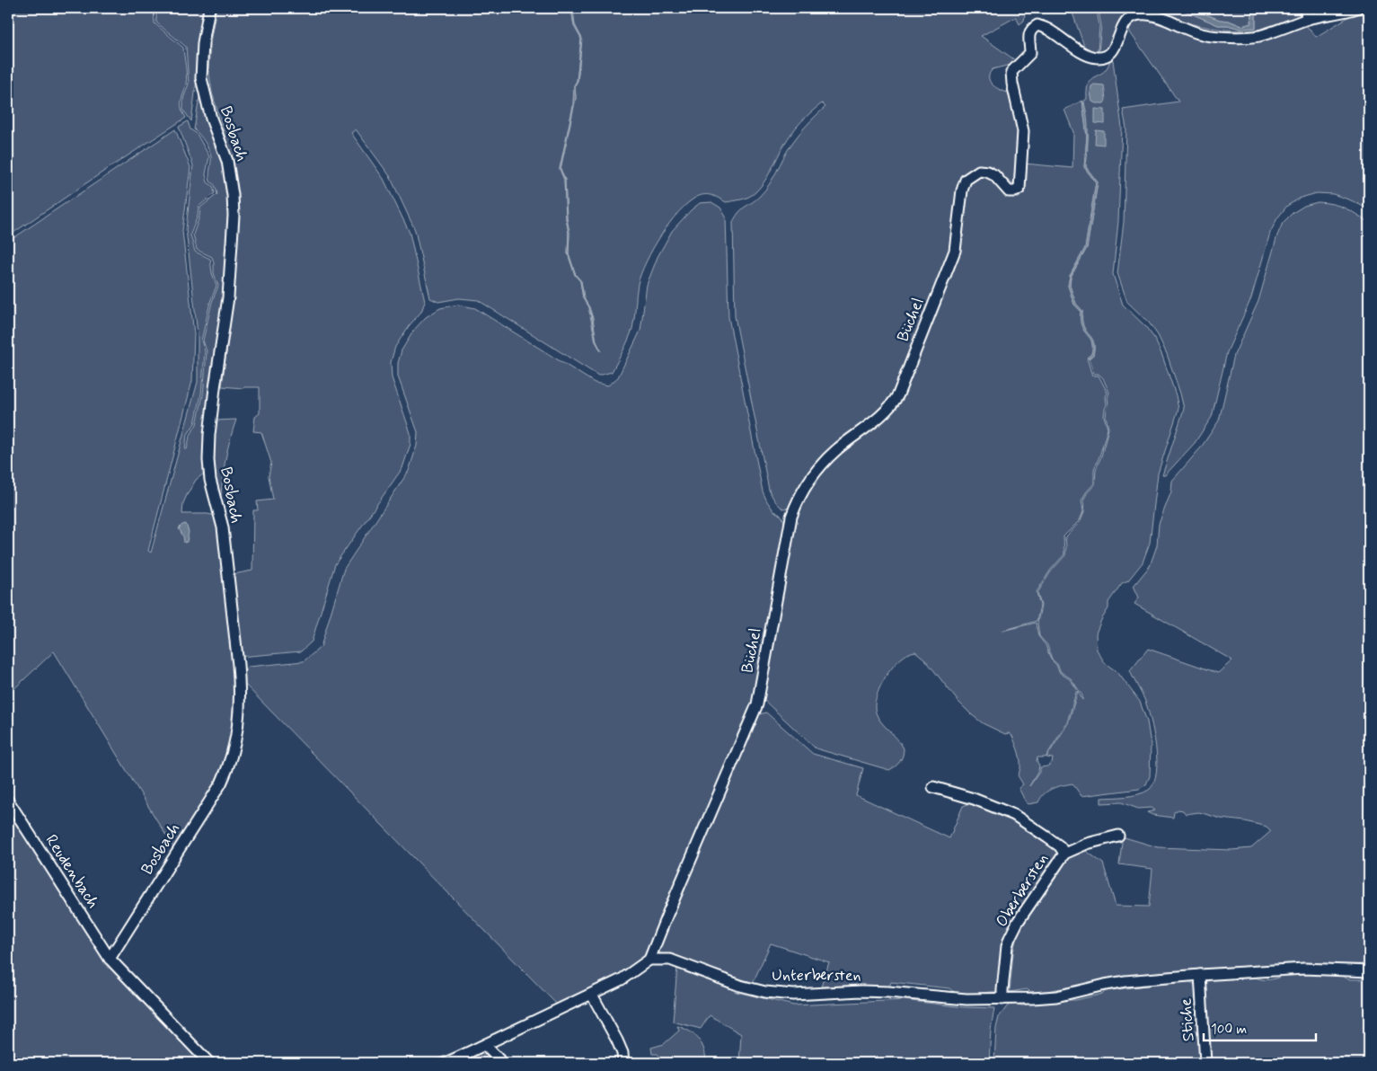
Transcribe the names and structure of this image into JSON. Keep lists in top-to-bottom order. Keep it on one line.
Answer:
{"streets":{"street":["Bosbach","Büchel","Reudenbach","Oberbersten","Unterbersten","Stiche"]},"crossings":[["Bosbach","Reudenbach"],["Büchel","Unterbersten"],["Oberbersten","Unterbersten"],["Unterbersten","Stiche"]],"scale_bar":"100 m"}
